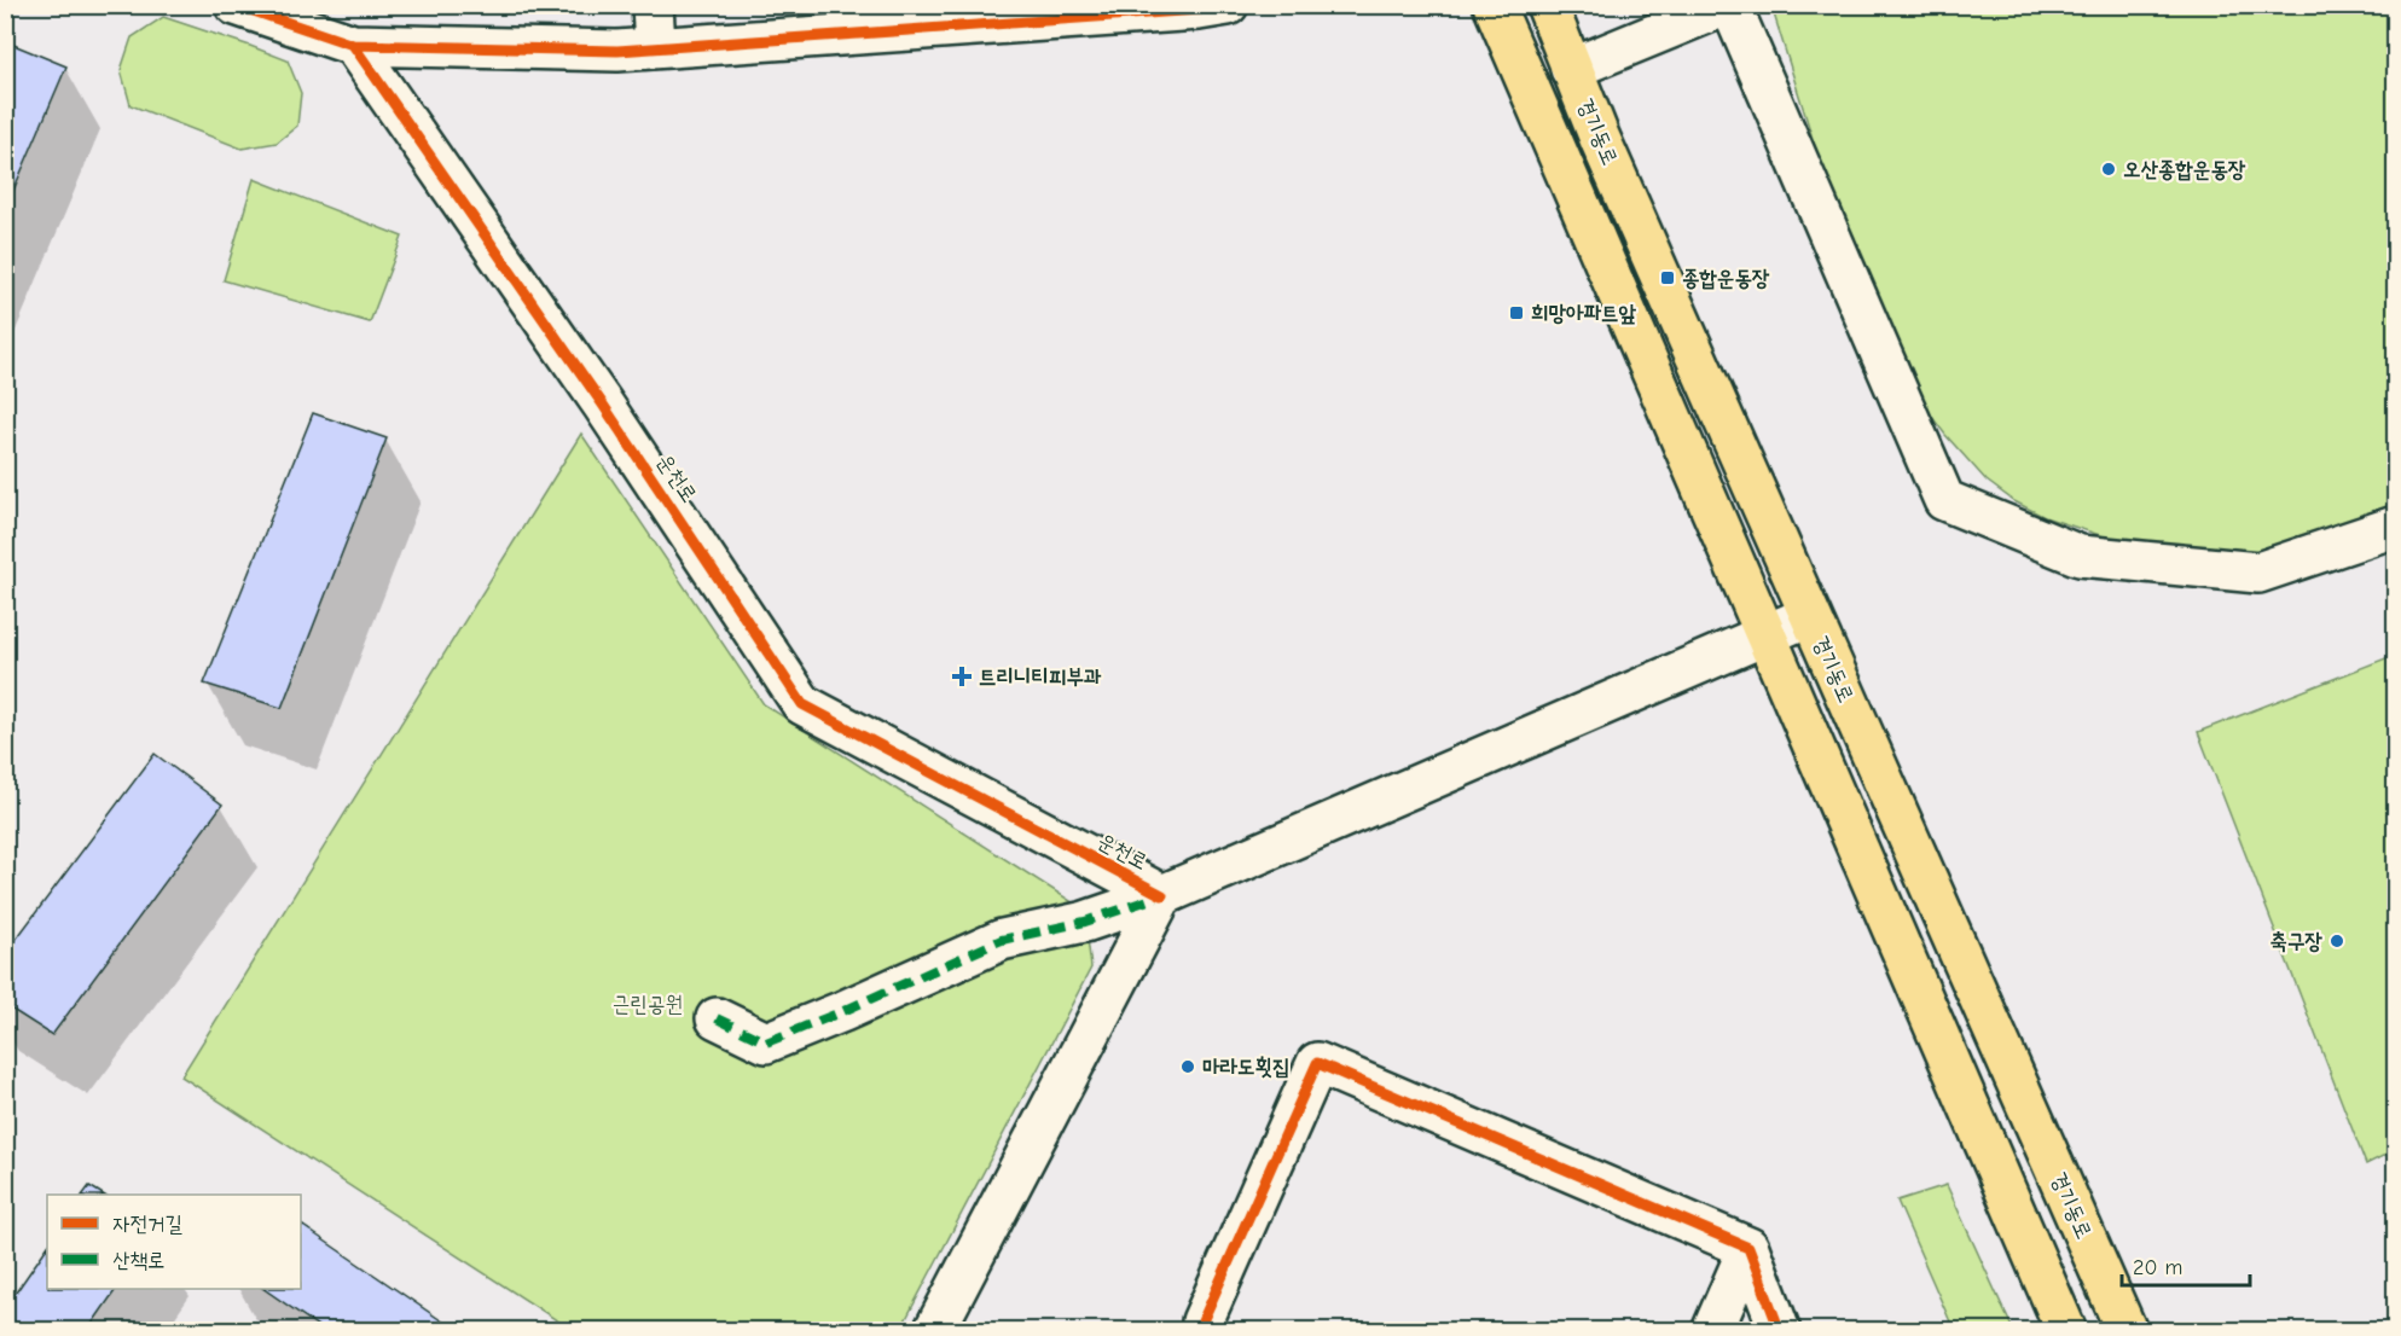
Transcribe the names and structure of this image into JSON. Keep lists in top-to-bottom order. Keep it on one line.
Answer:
{"streets":{"main road":["경기동로"],"street":["운천로"]},"parks":["근린공원"],"places":{"other":["오산종합운동장","축구장","마라도횟집"],"transit":["종합운동장","희망아파트앞"],"health":["트리니티피부과"]},"legend":["자전거길","산책로"],"scale_bar":"20 m"}
